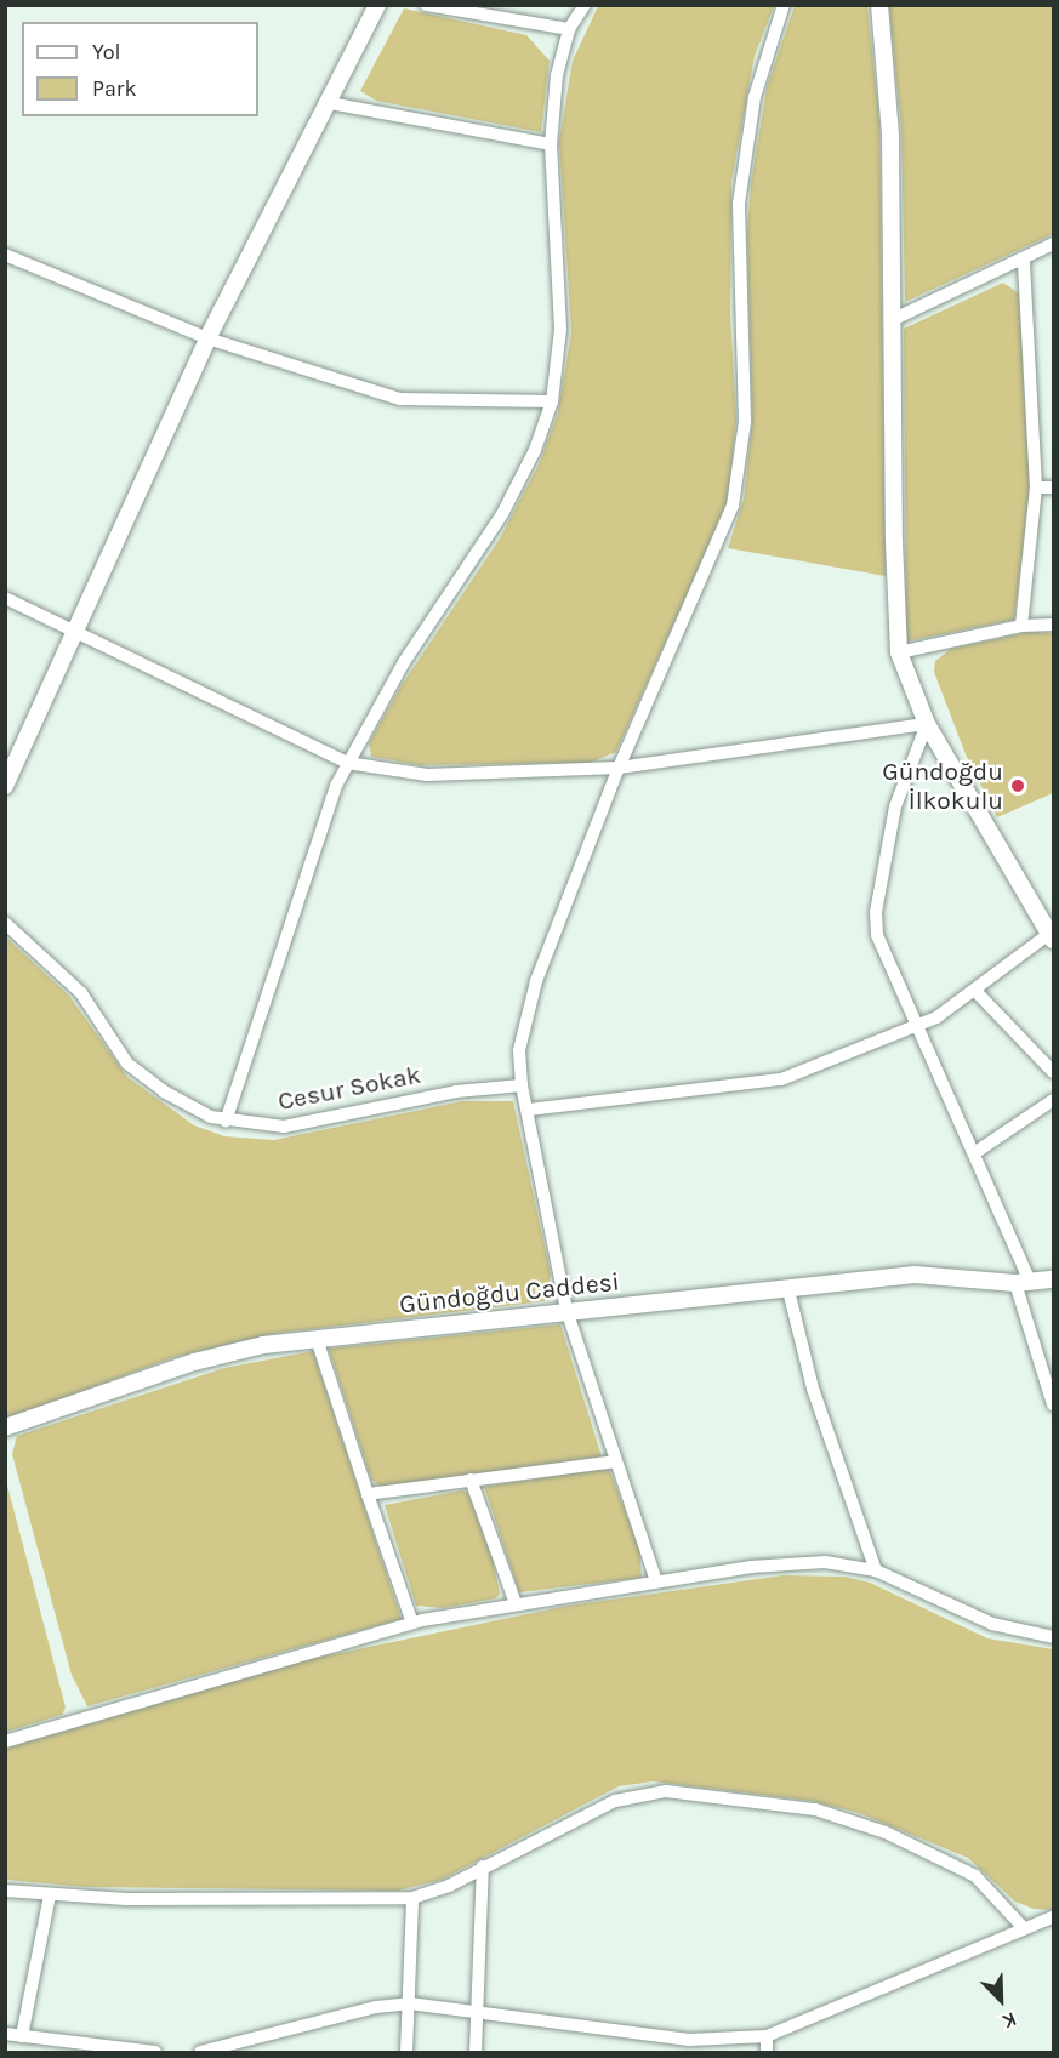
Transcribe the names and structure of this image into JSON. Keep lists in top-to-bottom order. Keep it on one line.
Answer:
{"streets":{"street":["Cesur Sokak","Gündoğdu Caddesi"]},"places":["Gündoğdu İlkokulu"],"legend":["Yol","Park"],"north":"bottom right"}
